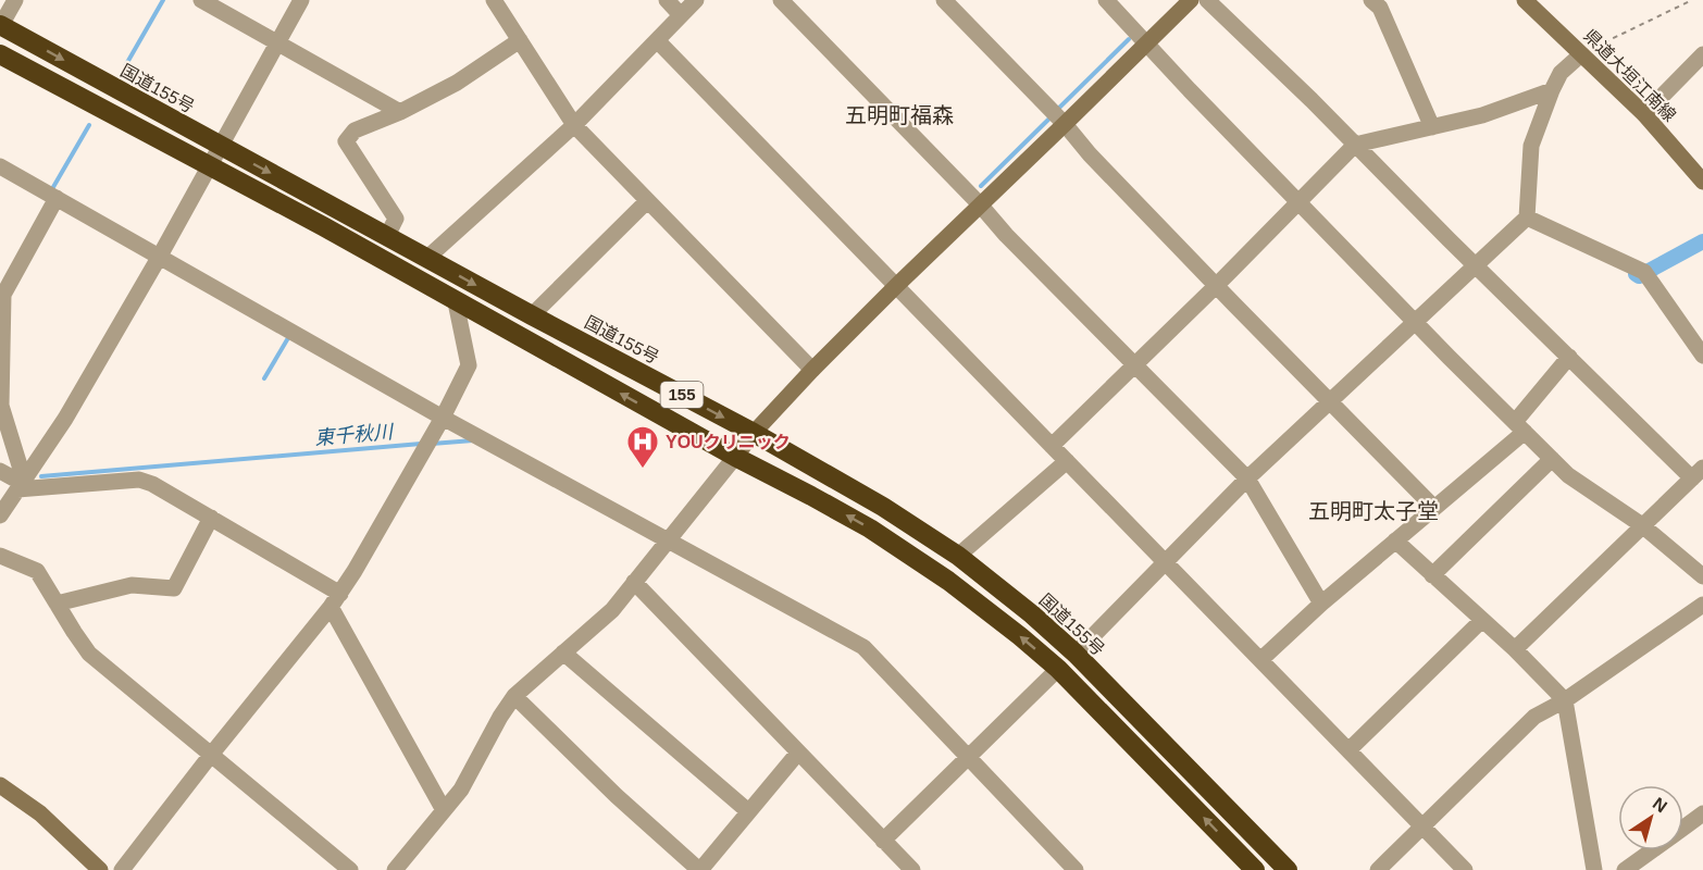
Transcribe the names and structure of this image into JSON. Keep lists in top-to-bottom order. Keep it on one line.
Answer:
{"streets":{"highway":["国道155号","155"],"street":["県道大垣江南線"]},"districts":["五明町福森","五明町太子堂"],"water":["東千秋川"],"places":{"hospital":["YOUクリニック"]},"north":"top right"}
